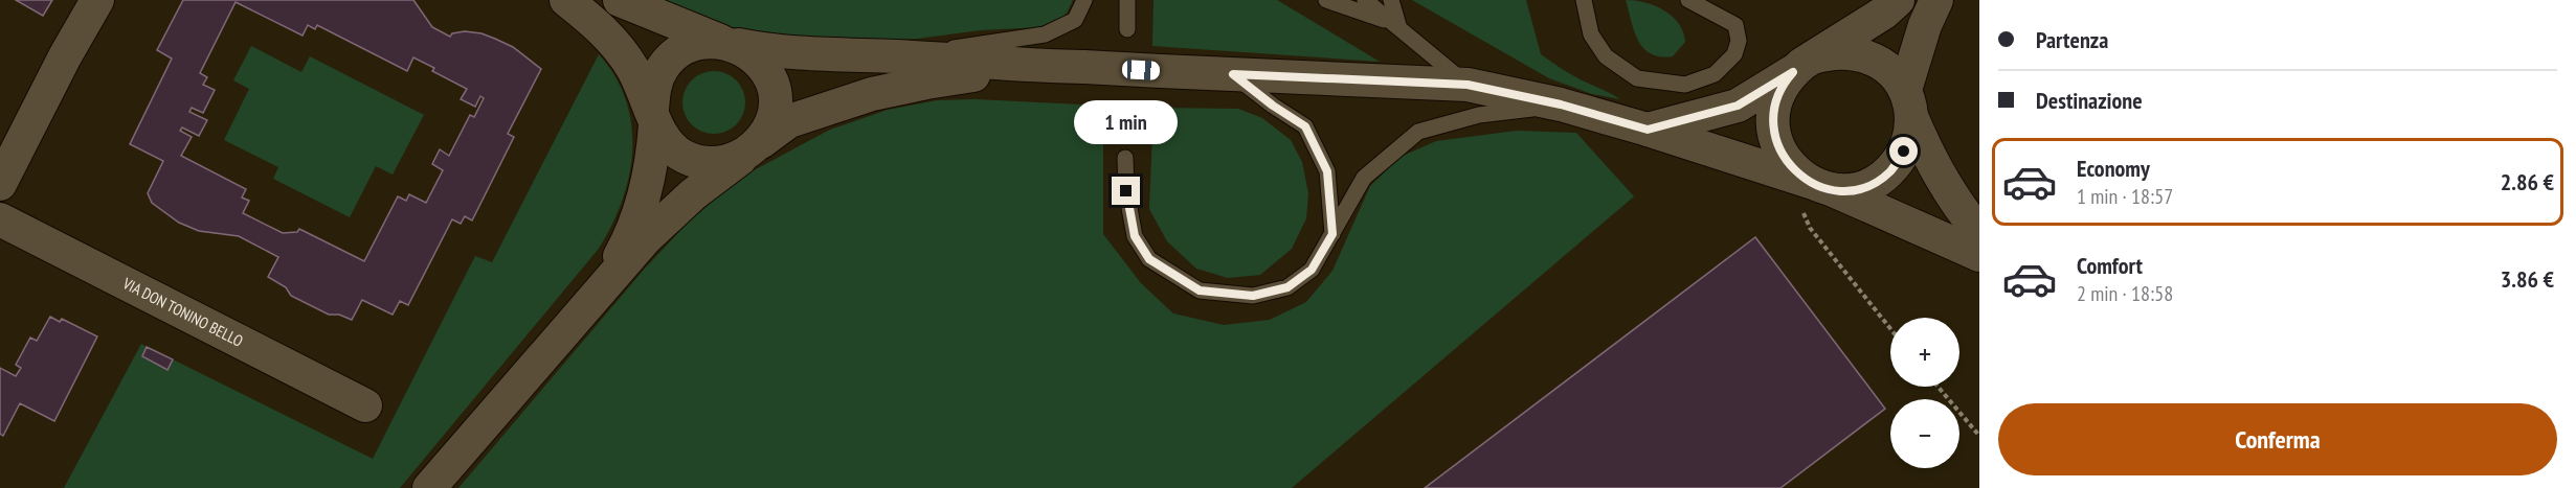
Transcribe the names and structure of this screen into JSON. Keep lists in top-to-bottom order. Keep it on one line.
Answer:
{"streets":{"street":["VIA DON TONINO BELLO"]},"page":{"banner":["Partenza","Destinazione"],"bubble":"1 min","list":[{"name":"Economy","note":"1 min · 18:57","value":"2.86 €"},{"name":"Comfort","note":"2 min · 18:58","value":"3.86 €"}],"map_buttons":["+","−"],"buttons":"Conferma"}}
